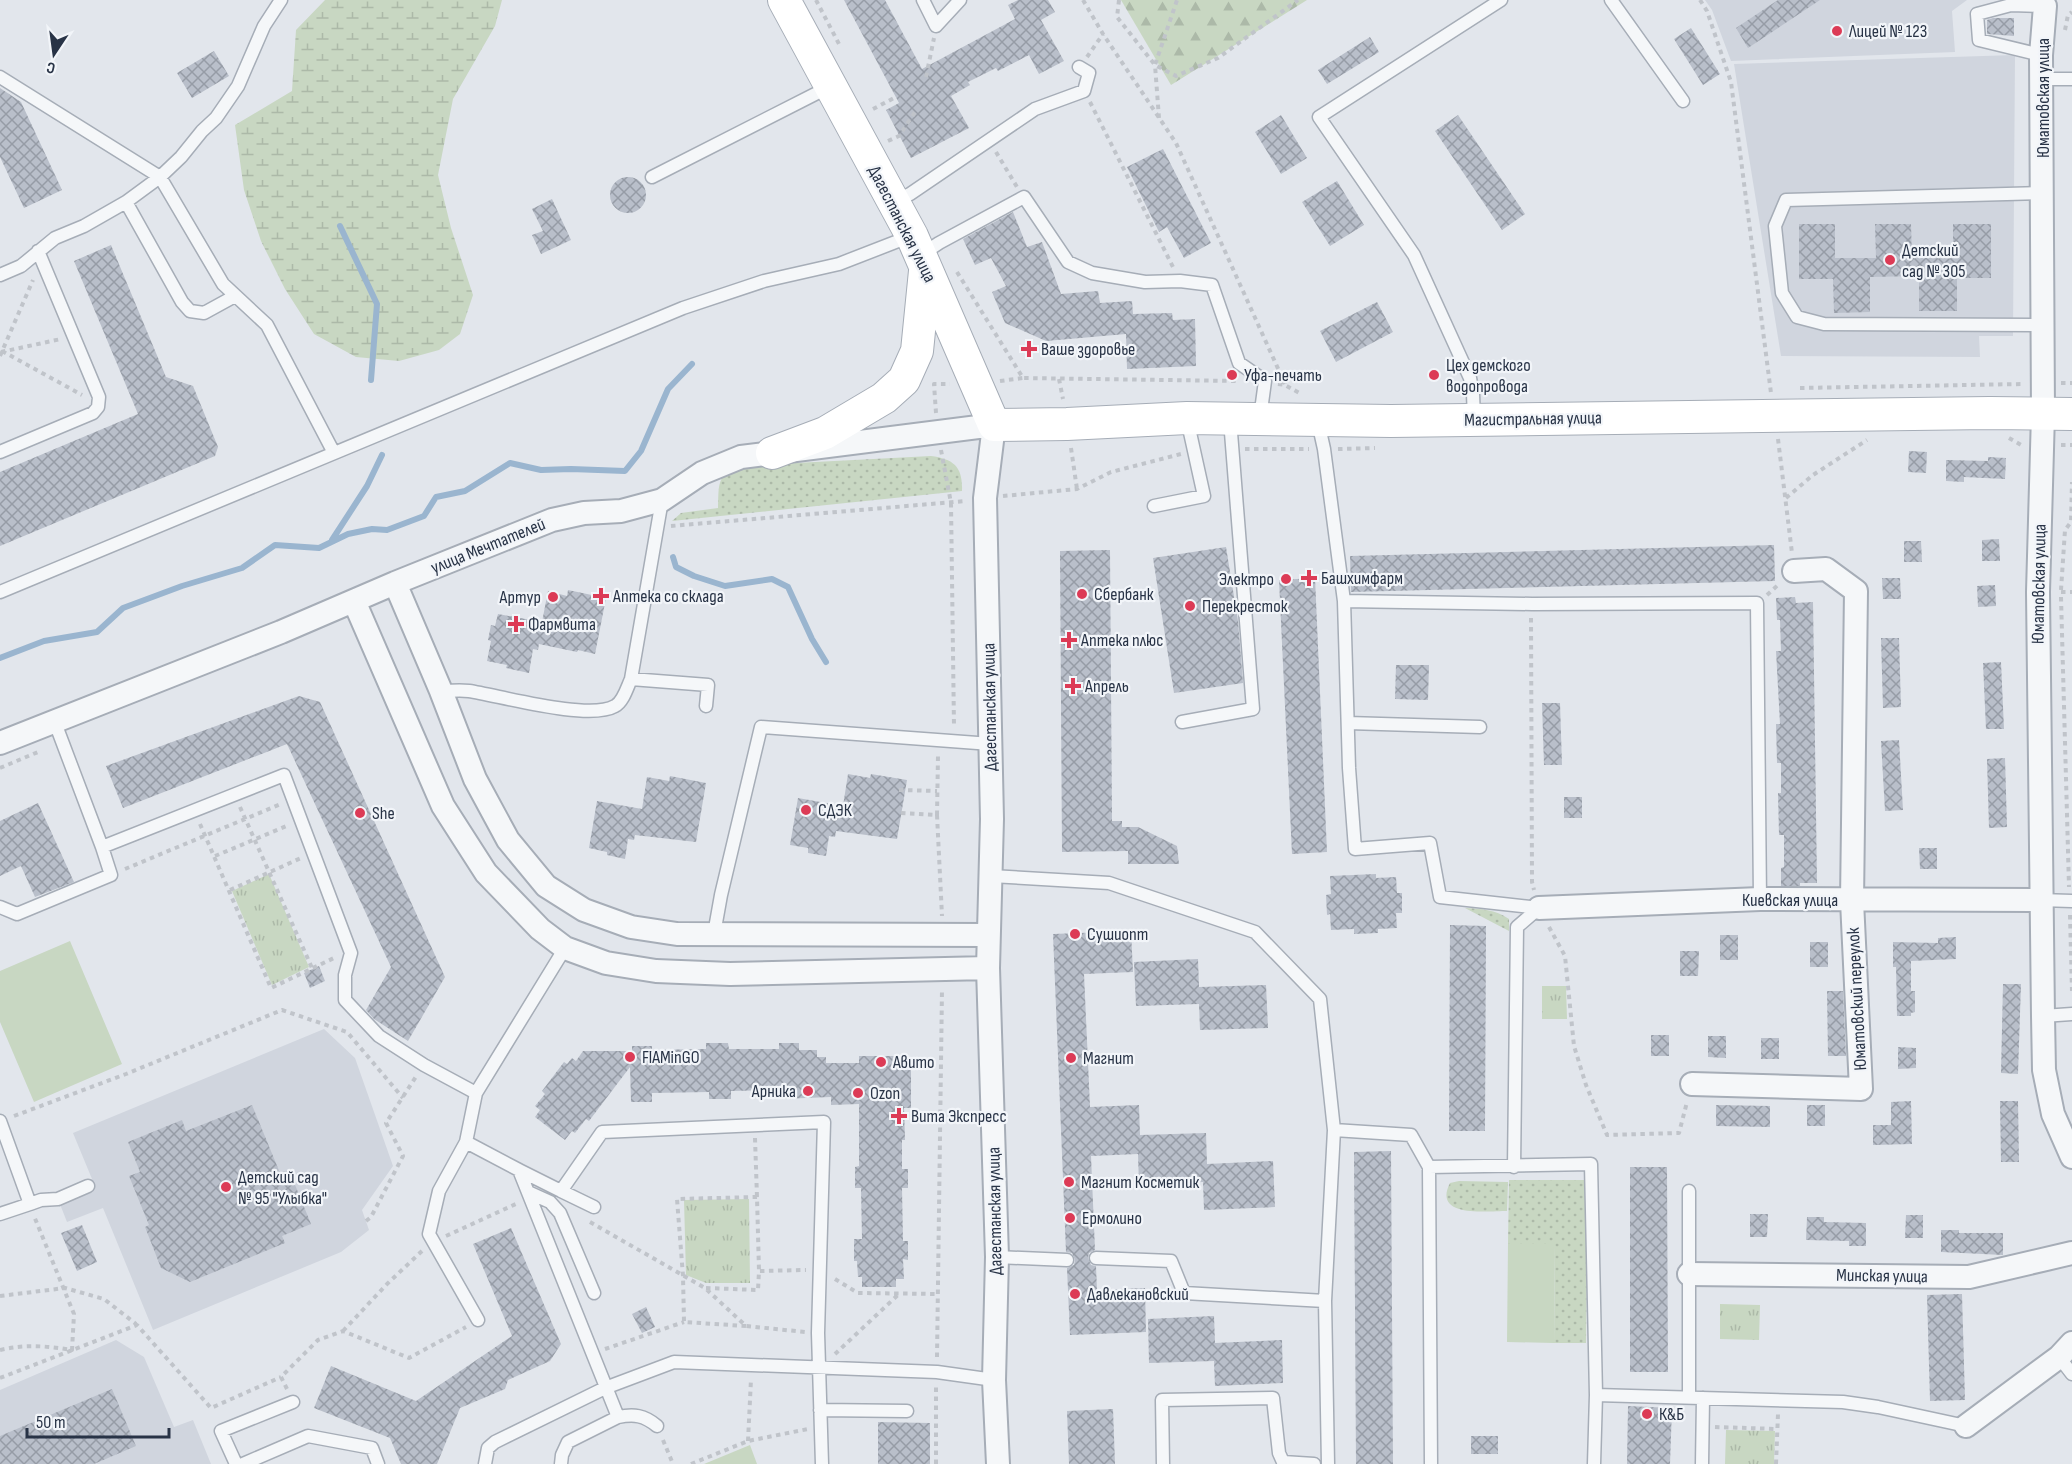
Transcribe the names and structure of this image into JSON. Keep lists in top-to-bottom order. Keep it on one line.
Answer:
{"streets":{"street":["Юматовская улица","Дагестанская улица","Магистральная улица","улица Мечтателей","Киевская улица","Юматовский переулок","Минская улица"]},"crossings":[["Юматовская улица","Магистральная улица"],["Юматовская улица","Киевская улица"],["Дагестанская улица","Магистральная улица"],["Дагестанская улица","улица Мечтателей"],["Магистральная улица","улица Мечтателей"],["Киевская улица","Юматовский переулок"]],"places":{"other":["Лицей № 123","Детский сад № 305","Уфа-печать","Цех демского водопровода","Электро","Сбербанк","Артур","Перекресток","СДЭК","She","Сушиопт","FlAMinGO","Магнит","Авито","Арника","Ozon","Магнит Косметик","Детский сад № 95 \"Улыбка\"","Ермолино","Давлекановский","К&Б"],"health":["Ваше здоровье","Башхимфарм","Аптека со склада","Фармвита","Аптека плюс","Апрель","Вита Экспресс"]},"scale_bar":"50 m","north":"bottom"}
